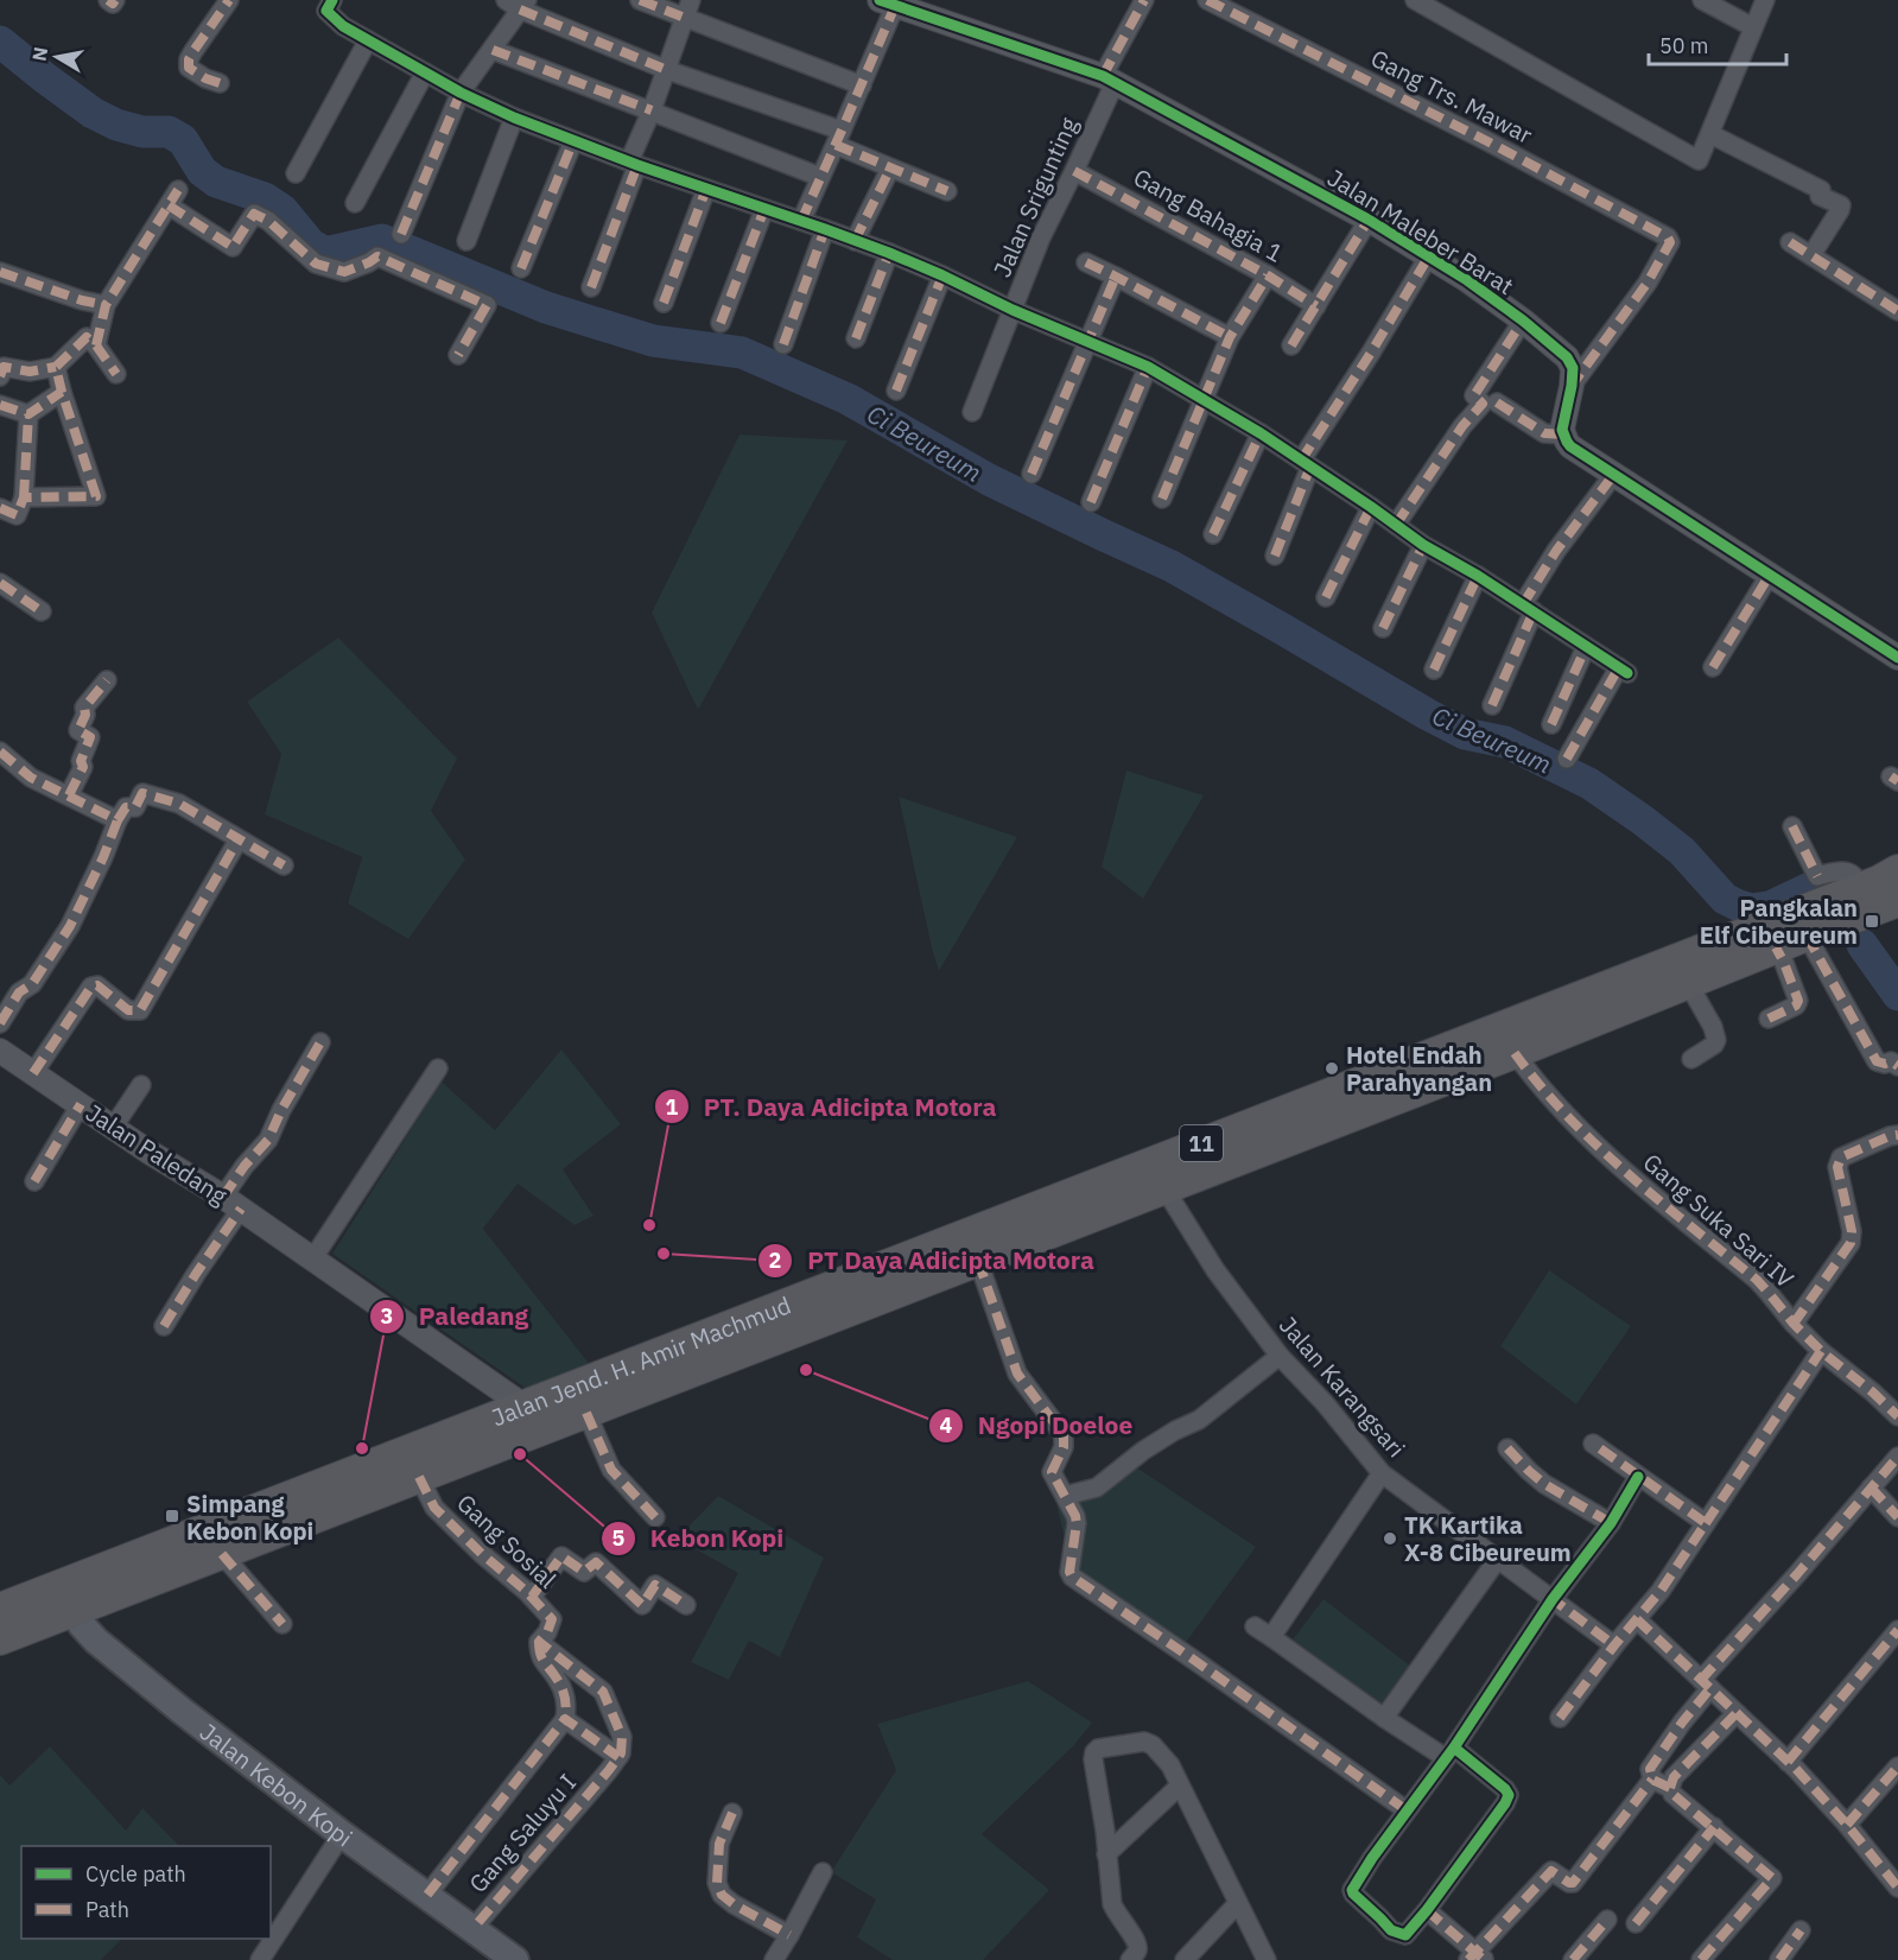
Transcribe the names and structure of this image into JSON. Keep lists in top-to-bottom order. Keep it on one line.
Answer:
{"streets":{"highway":["11","Jalan Jend. H. Amir Machmud"],"main road":["Jalan Kebon Kopi"],"street":["Gang Trs. Mawar","Jalan Srigunting","Gang Bahagia 1","Jalan Maleber Barat","Jalan Paledang","Gang Suka Sari IV","Jalan Karangsari","Gang Sosial","Gang Saluyu I"]},"crossings":[["Gang Trs. Mawar","Jalan Maleber Barat"],["Jalan Srigunting","Gang Bahagia 1"],["Jalan Srigunting","Jalan Maleber Barat"],["Jalan Paledang","Jalan Jend. H. Amir Machmud"],["Gang Suka Sari IV","Jalan Jend. H. Amir Machmud"],["Jalan Jend. H. Amir Machmud","Jalan Karangsari"],["Jalan Jend. H. Amir Machmud","Gang Sosial"],["Jalan Jend. H. Amir Machmud","Jalan Kebon Kopi"],["Jalan Kebon Kopi","Gang Saluyu I"]],"water":["Ci Beureum"],"places":{"transit":["Pangkalan Elf Cibeureum","Simpang Kebon Kopi"],"other":["Hotel Endah Parahyangan","PT. Daya Adicipta Motora","PT Daya Adicipta Motora","Ngopi Doeloe","Paledang","Kebon Kopi","TK Kartika X-8 Cibeureum"]},"legend":["Cycle path","Path"],"scale_bar":"50 m","north":"left"}
